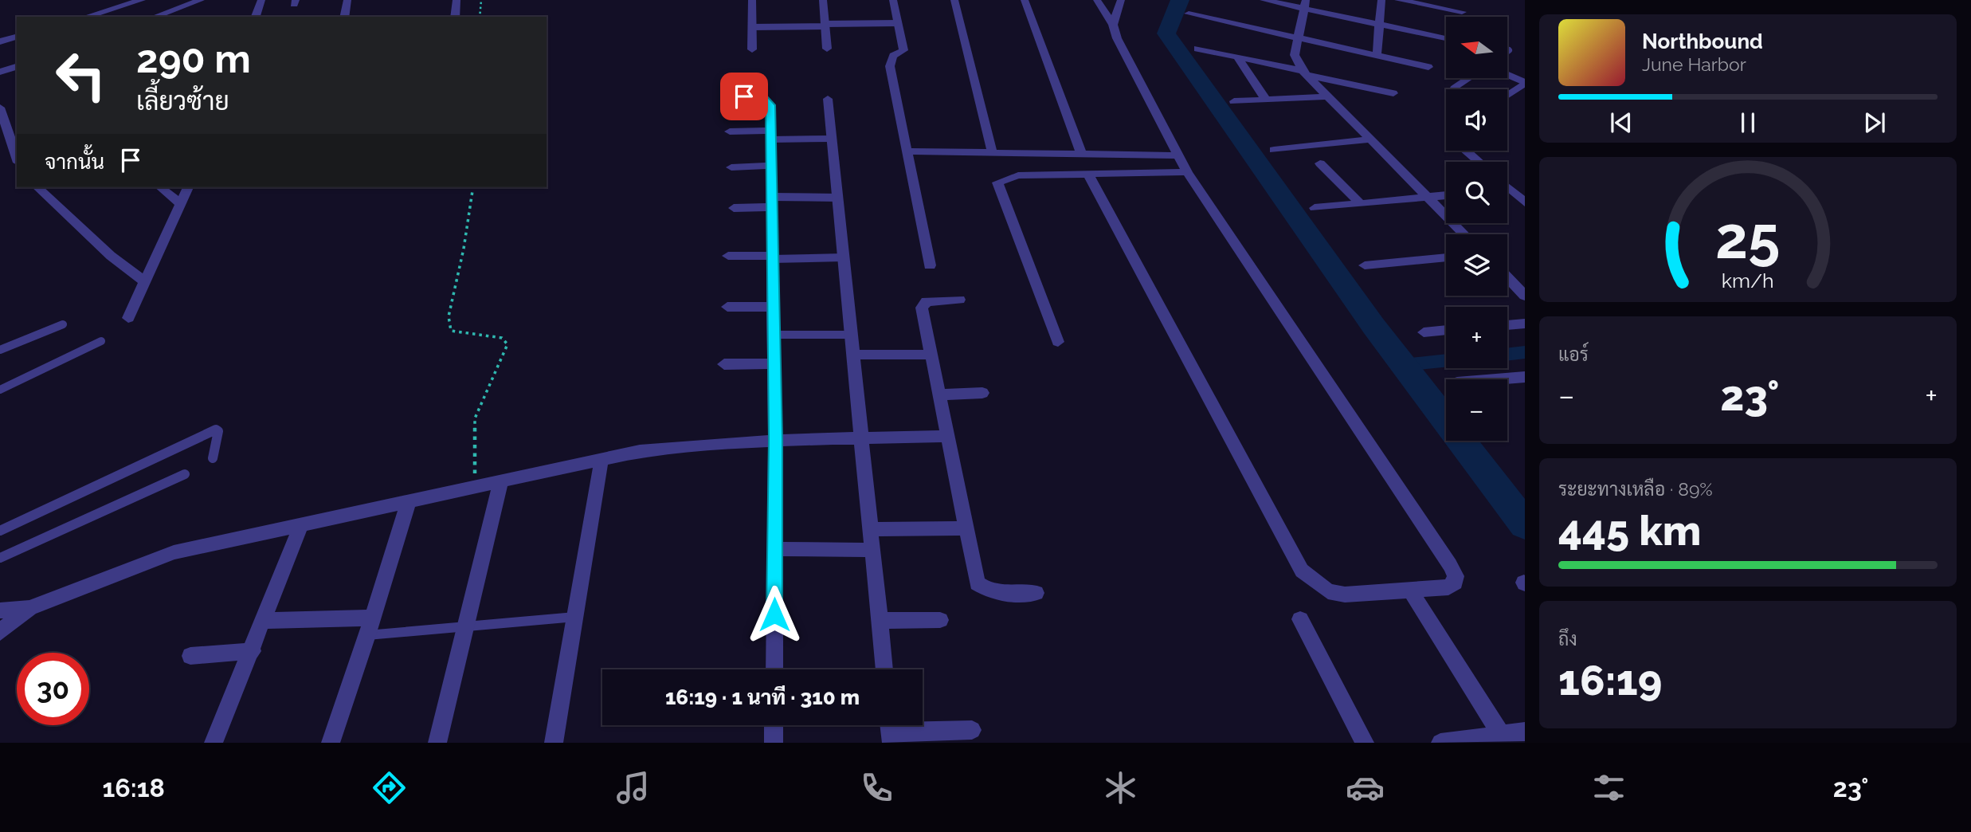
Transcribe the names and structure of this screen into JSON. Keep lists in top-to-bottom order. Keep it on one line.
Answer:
{"north":"left","page":{"map_buttons":["+","−"],"turn":["290 m","เลี้ยวซ้าย"],"song":["Northbound","June Harbor"],"then":"จากนั้น","tile":["แอร์",["ระยะทางเหลือ · 89%","445 km"],["ถึง","16:19"]],"heat":["−","23°","+"],"limit":"30","trip":"16:19 · 1 นาที · 310 m","tabs":["16:18","23°"],"gauge":["25","km/h"]}}
